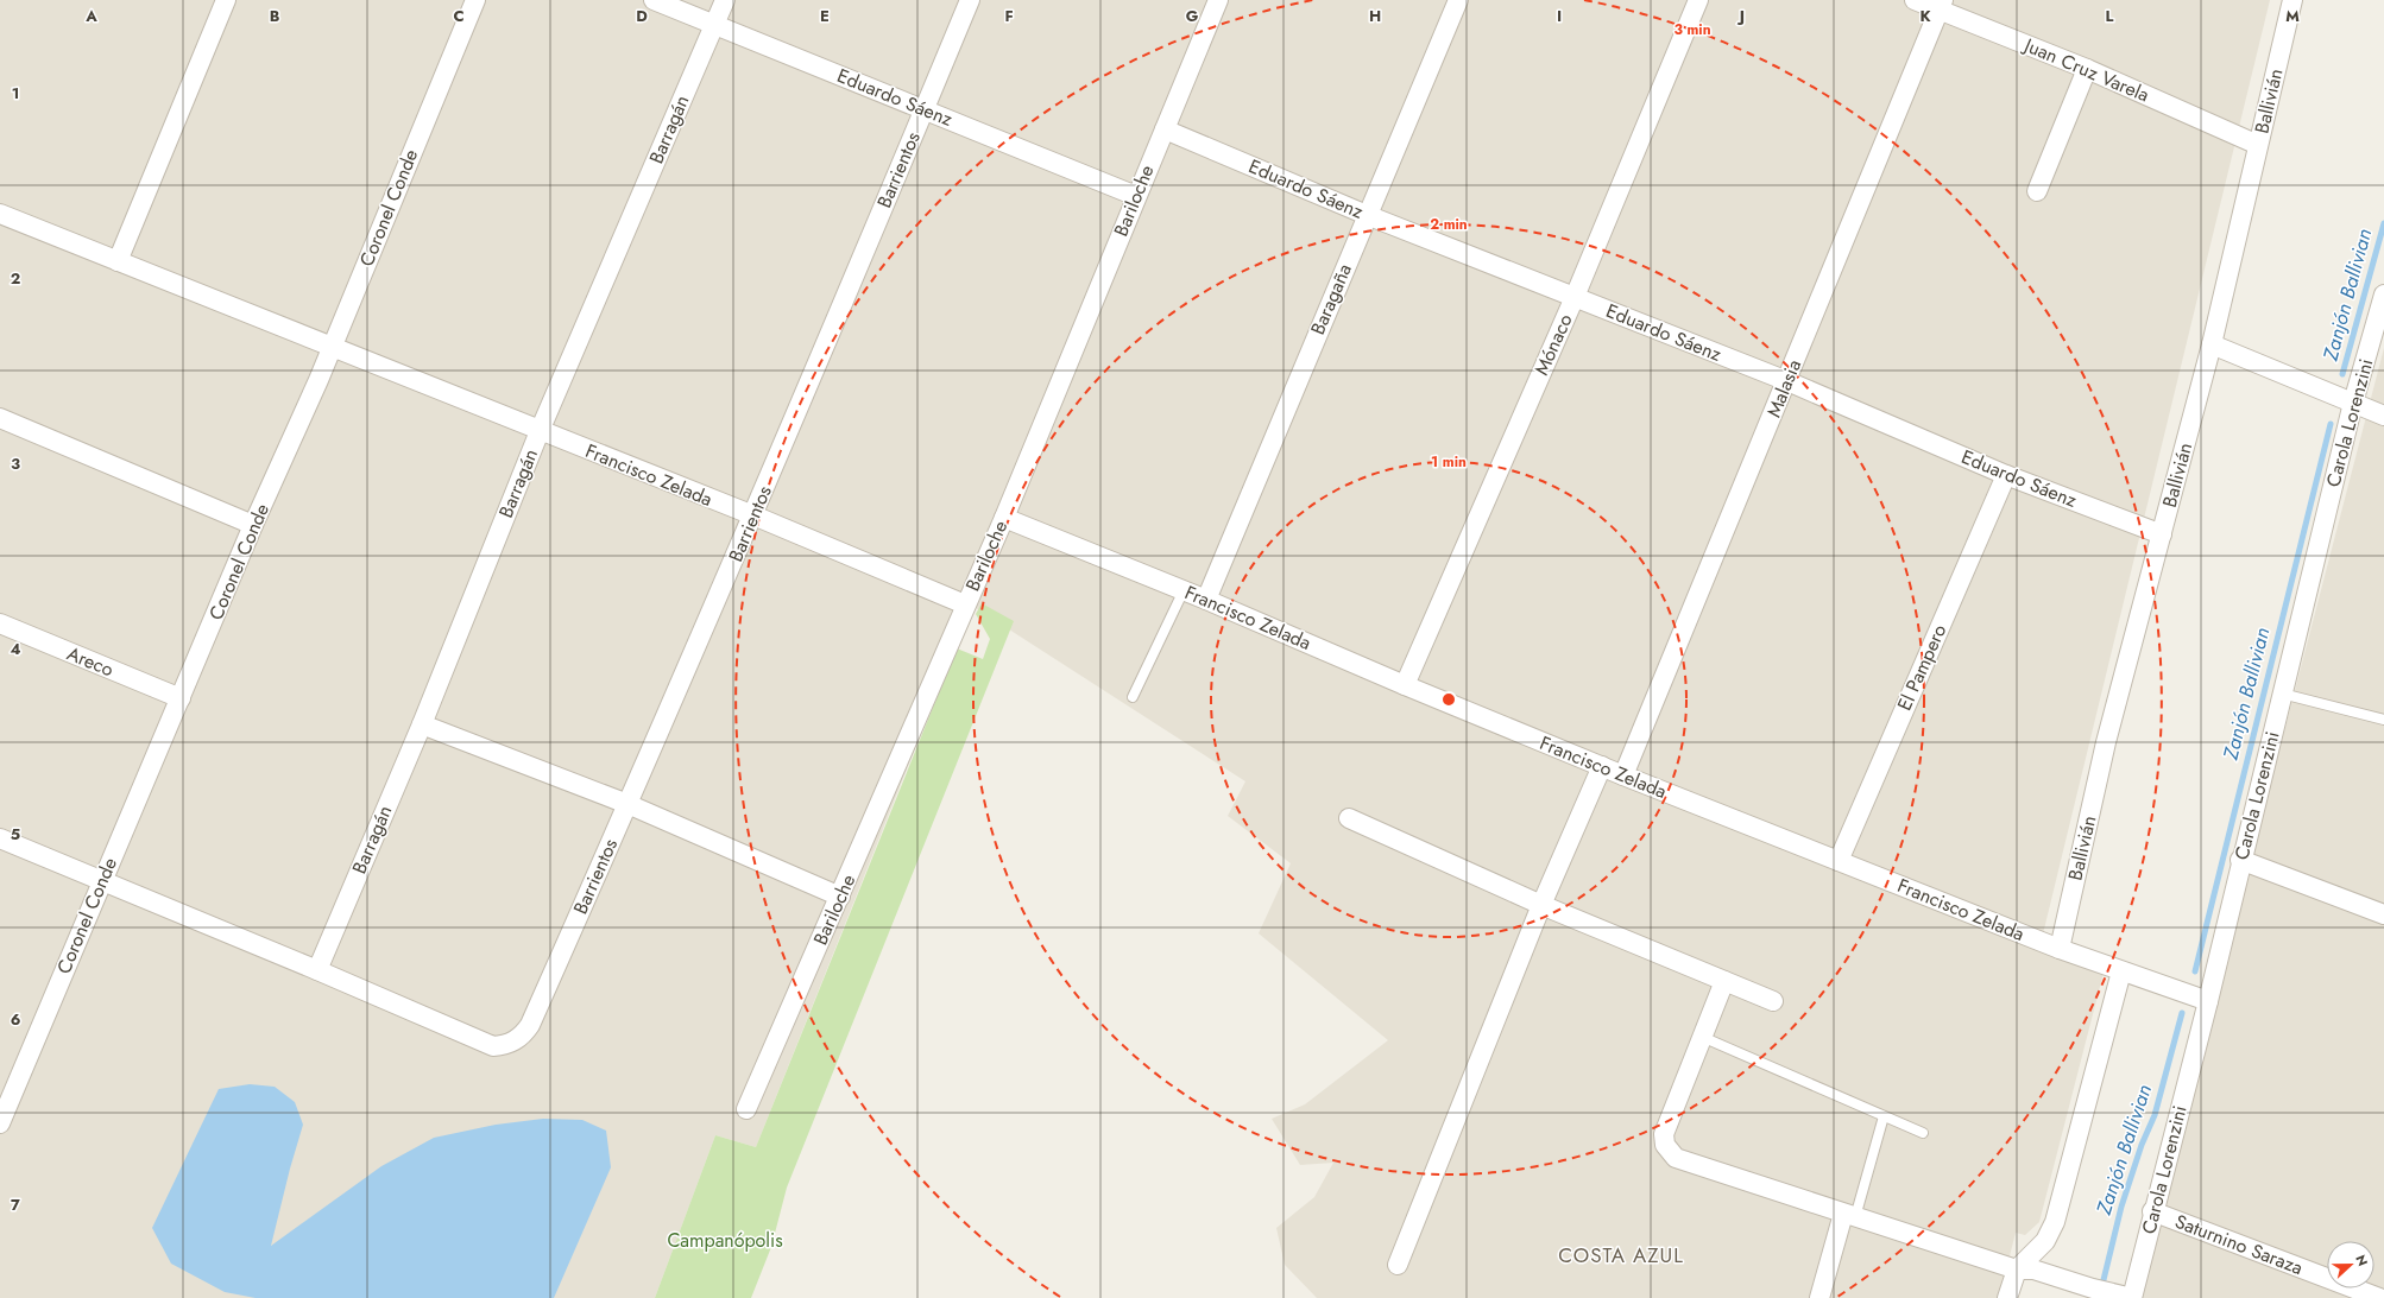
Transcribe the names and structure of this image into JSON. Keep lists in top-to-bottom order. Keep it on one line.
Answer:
{"streets":{"street":["Juan Cruz Varela","Eduardo Sáenz","Ballivián","Barragán","Barrientos","Bariloche","Coronel Conde","Baragaña","Mónaco","Malasia","Carola Lorenzini","Francisco Zelada","Areco","El Pampero","Saturnino Saraza"]},"crossings":[["Juan Cruz Varela","Ballivián"],["Juan Cruz Varela","Malasia"],["Eduardo Sáenz","Ballivián"],["Eduardo Sáenz","Barragán"],["Eduardo Sáenz","Barrientos"],["Eduardo Sáenz","Bariloche"],["Eduardo Sáenz","Baragaña"],["Eduardo Sáenz","Mónaco"],["Eduardo Sáenz","Malasia"],["Eduardo Sáenz","El Pampero"],["Ballivián","Francisco Zelada"],["Barragán","Barrientos"],["Barragán","Francisco Zelada"],["Barrientos","Francisco Zelada"],["Bariloche","Francisco Zelada"],["Coronel Conde","Francisco Zelada"],["Coronel Conde","Areco"],["Baragaña","Francisco Zelada"],["Mónaco","Francisco Zelada"],["Malasia","Francisco Zelada"],["Carola Lorenzini","Francisco Zelada"],["Carola Lorenzini","Saturnino Saraza"],["Francisco Zelada","El Pampero"]],"districts":["COSTA AZUL"],"water":["Zanjón Ballivian"],"parks":["Campanópolis"],"north":"right","grid":{"columns":["A","B","C","D","E","F","G","H","I","J","K","L","M"],"rows":["1","2","3","4","5","6","7"]},"rings":["3 min","2 min","1 min"]}
